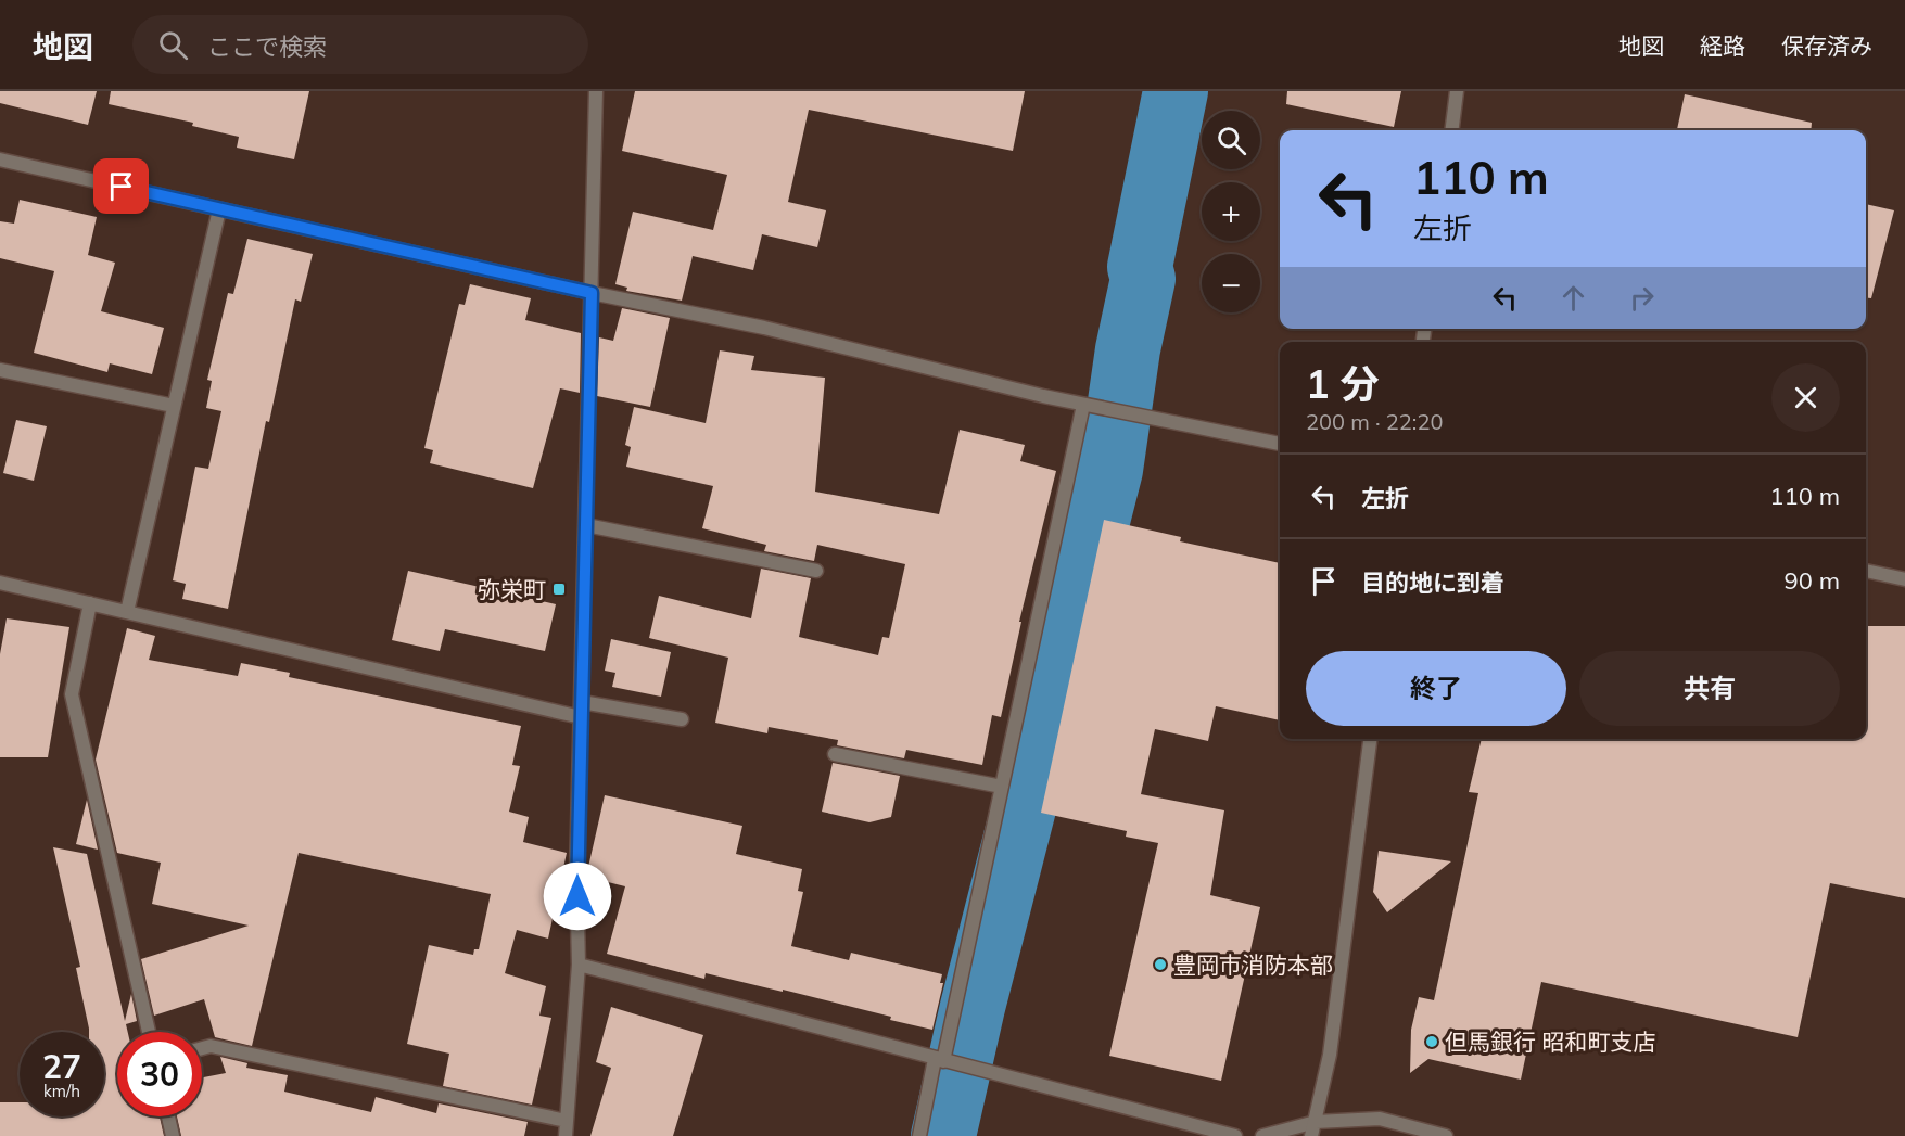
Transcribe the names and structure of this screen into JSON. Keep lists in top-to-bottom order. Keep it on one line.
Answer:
{"places":{"transit":["弥栄町"],"other":["豊岡市消防本部","但馬銀行 昭和町支店"]},"page":{"header":"地図","search":"ここで検索","nav":["地図","経路","保存済み"],"map_buttons":["+","−"],"turn":["110 m","左折"],"heading":["1 分","200 m · 22:20"],"list":[{"name":"左折","value":"110 m"},{"name":"目的地に到着","value":"90 m"}],"buttons":["終了","共有"],"speed":"27 km/h","limit":"30"}}
